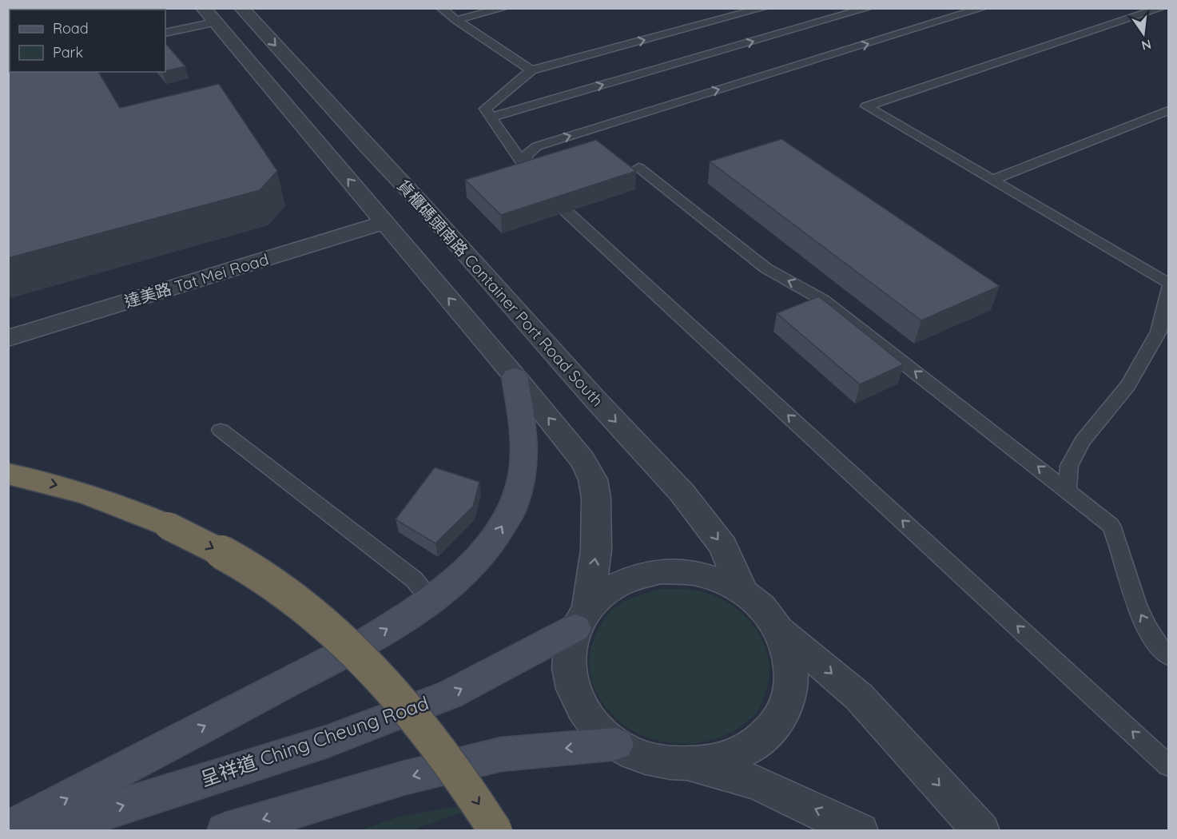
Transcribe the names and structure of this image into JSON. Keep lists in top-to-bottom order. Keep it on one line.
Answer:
{"streets":{"main road":["呈祥道 Ching Cheung Road"],"street":["達美路 Tat Mei Road","貨櫃碼頭南路 Container Port Road South"]},"legend":["Road","Park"],"north":"bottom"}
